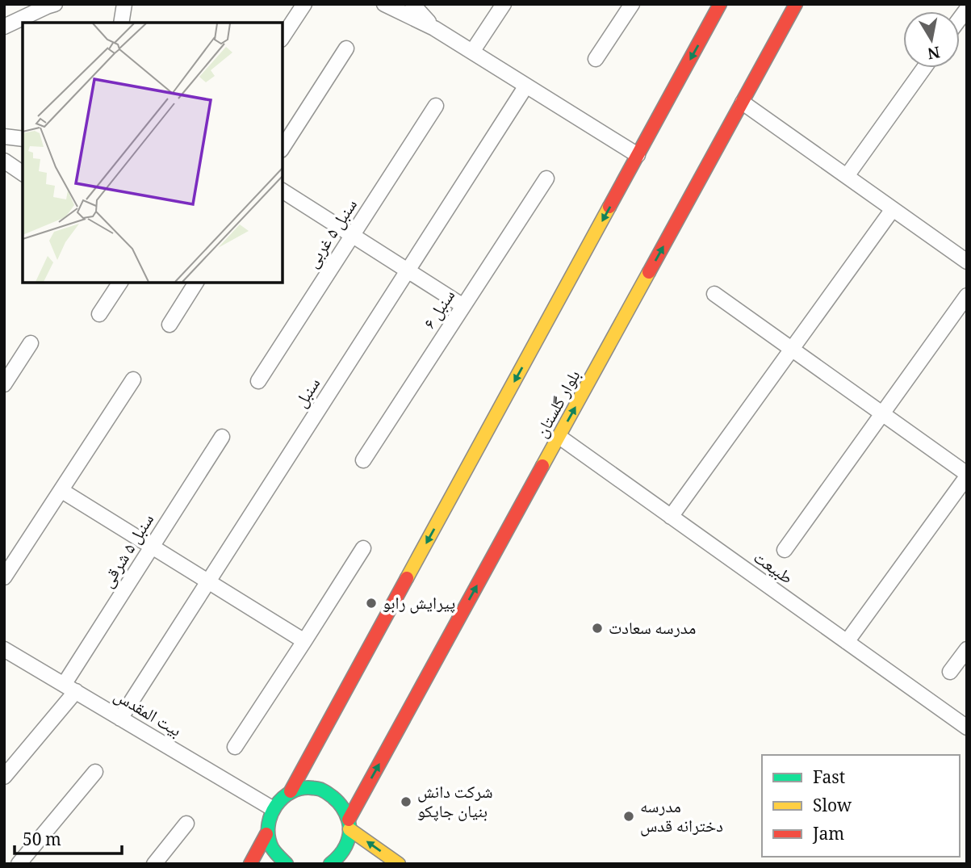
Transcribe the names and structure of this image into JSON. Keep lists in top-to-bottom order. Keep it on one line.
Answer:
{"streets":{"main road":["بلوار گلستان"],"street":["سنبل ۵ غربی","سنبل ۶","سنبل","سنبل ۵ شرقی","طبیعت","بیت المقدس"]},"crossings":[["سنبل","بیت المقدس"],["بلوار گلستان","طبیعت"],["سنبل ۵ شرقی","بیت المقدس"]],"places":["پیرایش رابو","مدرسه سعادت","شرکت دانش بنیان جاپکو","مدرسه دخترانه قدس"],"legend":["Fast","Slow","Jam"],"scale_bar":"50 m","north":"bottom"}
